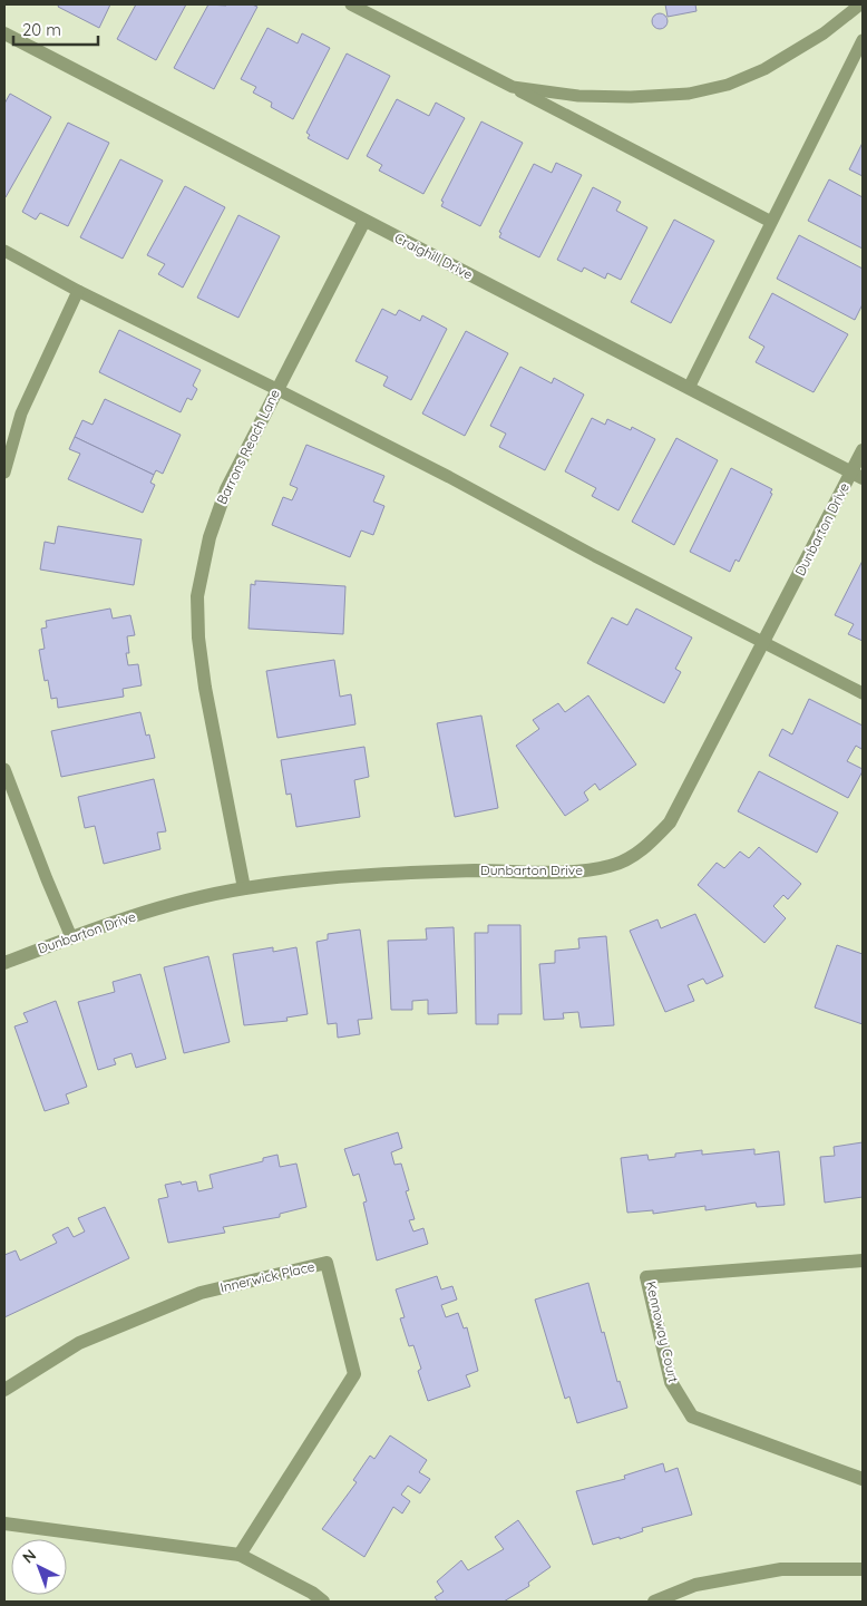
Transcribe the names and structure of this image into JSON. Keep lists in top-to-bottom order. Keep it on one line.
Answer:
{"streets":{"street":["Craighill Drive","Barrons Reach Lane","Dunbarton Drive","Innerwick Place","Kennoway Court"]},"crossings":[["Craighill Drive","Barrons Reach Lane"],["Craighill Drive","Dunbarton Drive"],["Barrons Reach Lane","Dunbarton Drive"]],"scale_bar":"20 m","north":"top left"}
